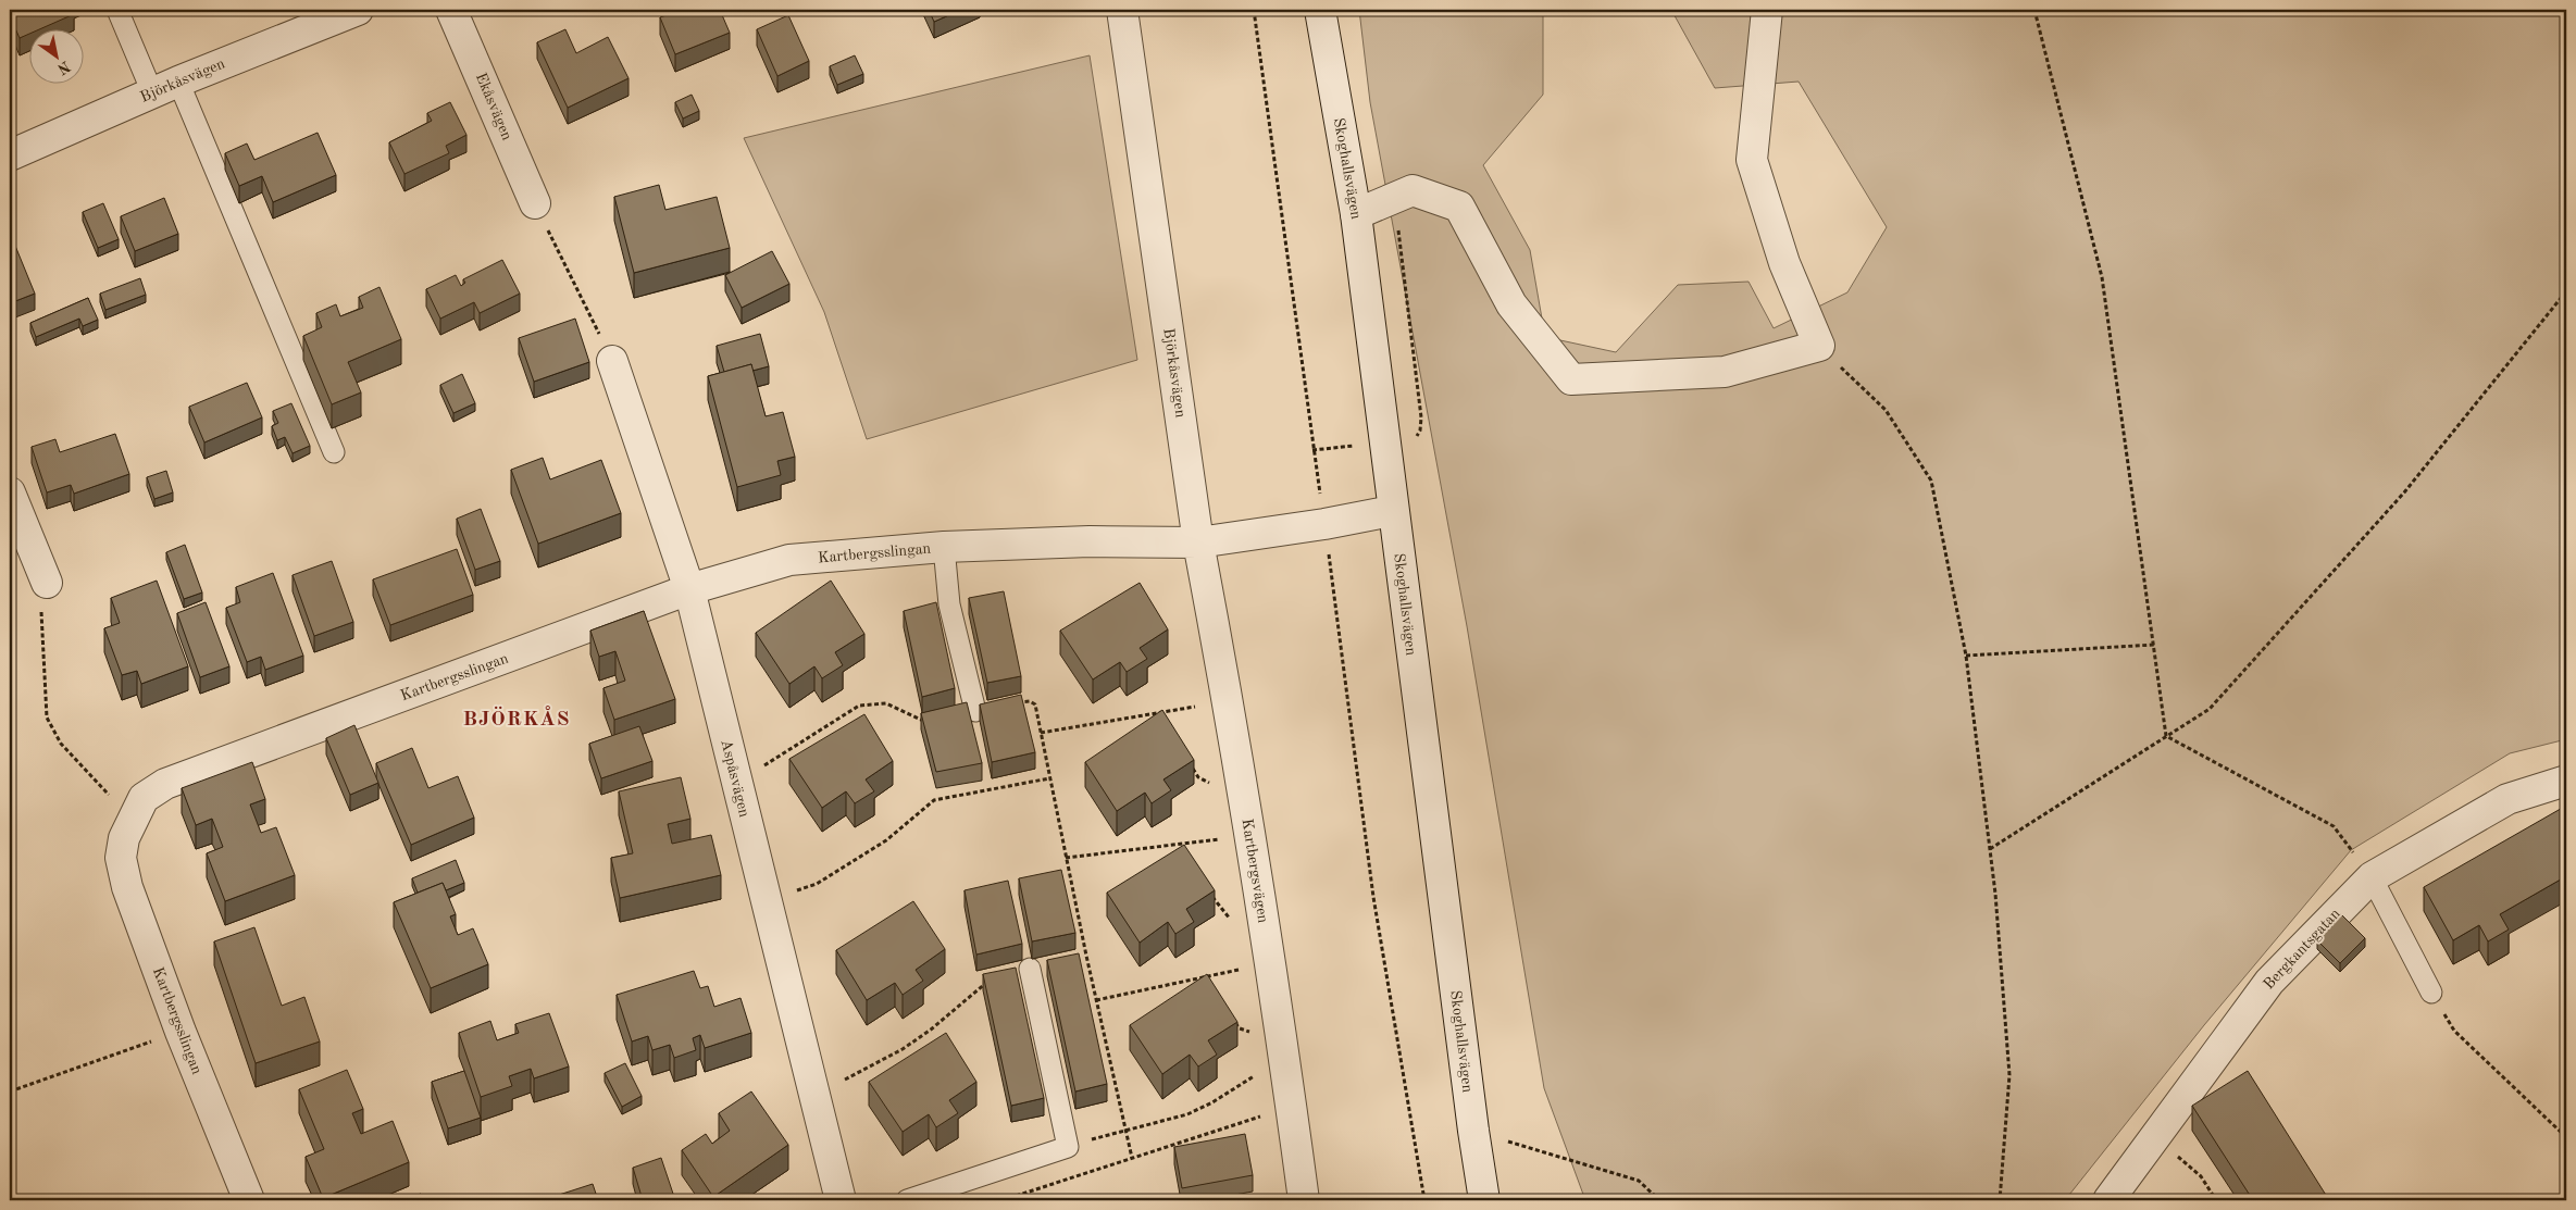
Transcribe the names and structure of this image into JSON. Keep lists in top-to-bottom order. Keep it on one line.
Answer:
{"streets":{"street":["Björkåsvägen","Ekåsvägen","Skoghallsvägen","Kartbergsslingan","Aspåsvägen","Kartbergsvägen","Bergkantsgatan"]},"crossings":[["Björkåsvägen","Kartbergsslingan"],["Björkåsvägen","Kartbergsvägen"],["Kartbergsslingan","Aspåsvägen"],["Kartbergsslingan","Kartbergsvägen"]],"districts":["BJÖRKÅS"],"north":"bottom right"}
